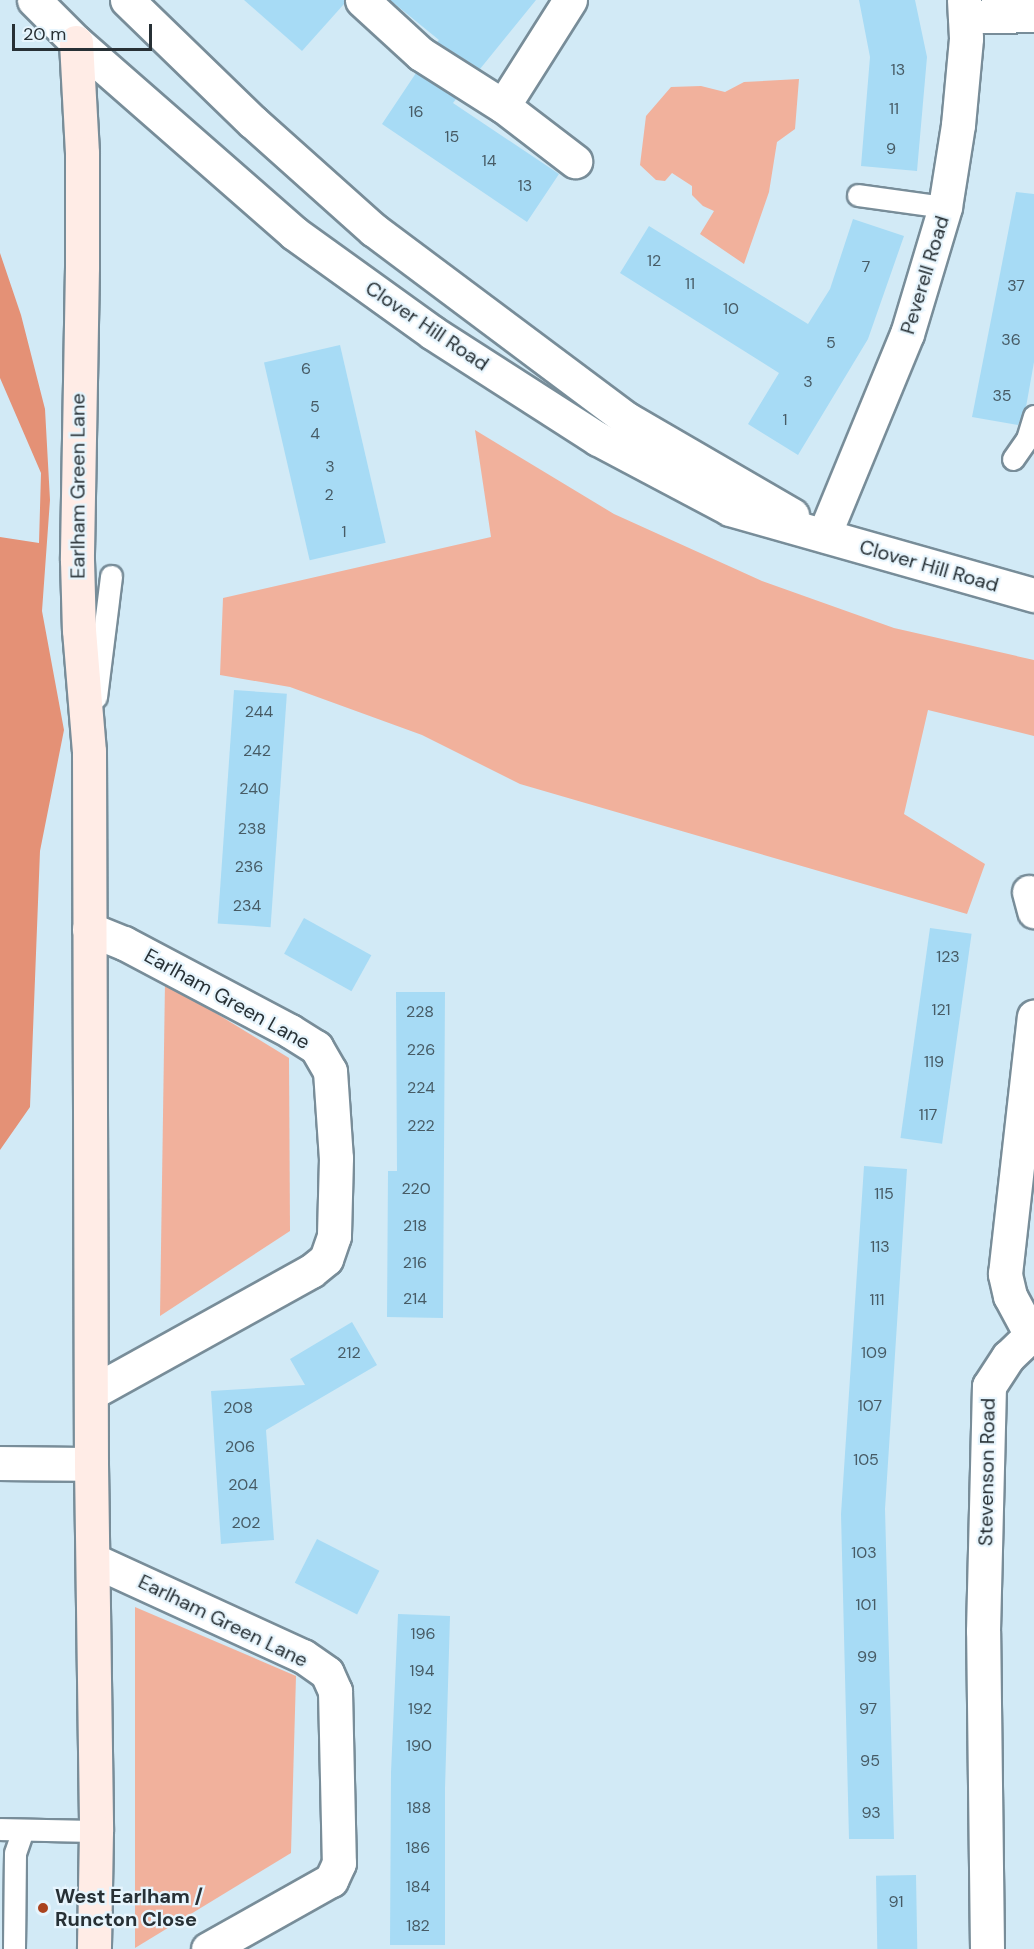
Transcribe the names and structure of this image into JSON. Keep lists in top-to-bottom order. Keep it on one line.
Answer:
{"streets":{"street":["Peverell Road","Clover Hill Road","Earlham Green Lane","Stevenson Road"]},"crossings":[["Peverell Road","Clover Hill Road"],["Clover Hill Road","Earlham Green Lane"]],"places":["West Earlham / Runcton Close"],"house_numbers":["13","11","16","15","9","14","13","12","7","11","37","10","36","5","6","3","35","5","1","4","3","2","1","244","242","240","238","236","234","123","121","228","226","119","224","117","222","220","115","218","113","216","214","111","212","109","107","208","206","105","204","202","103","101","196","99","194","192","97","190","95","188","93","186","184","91","182"],"scale_bar":"20 m"}
